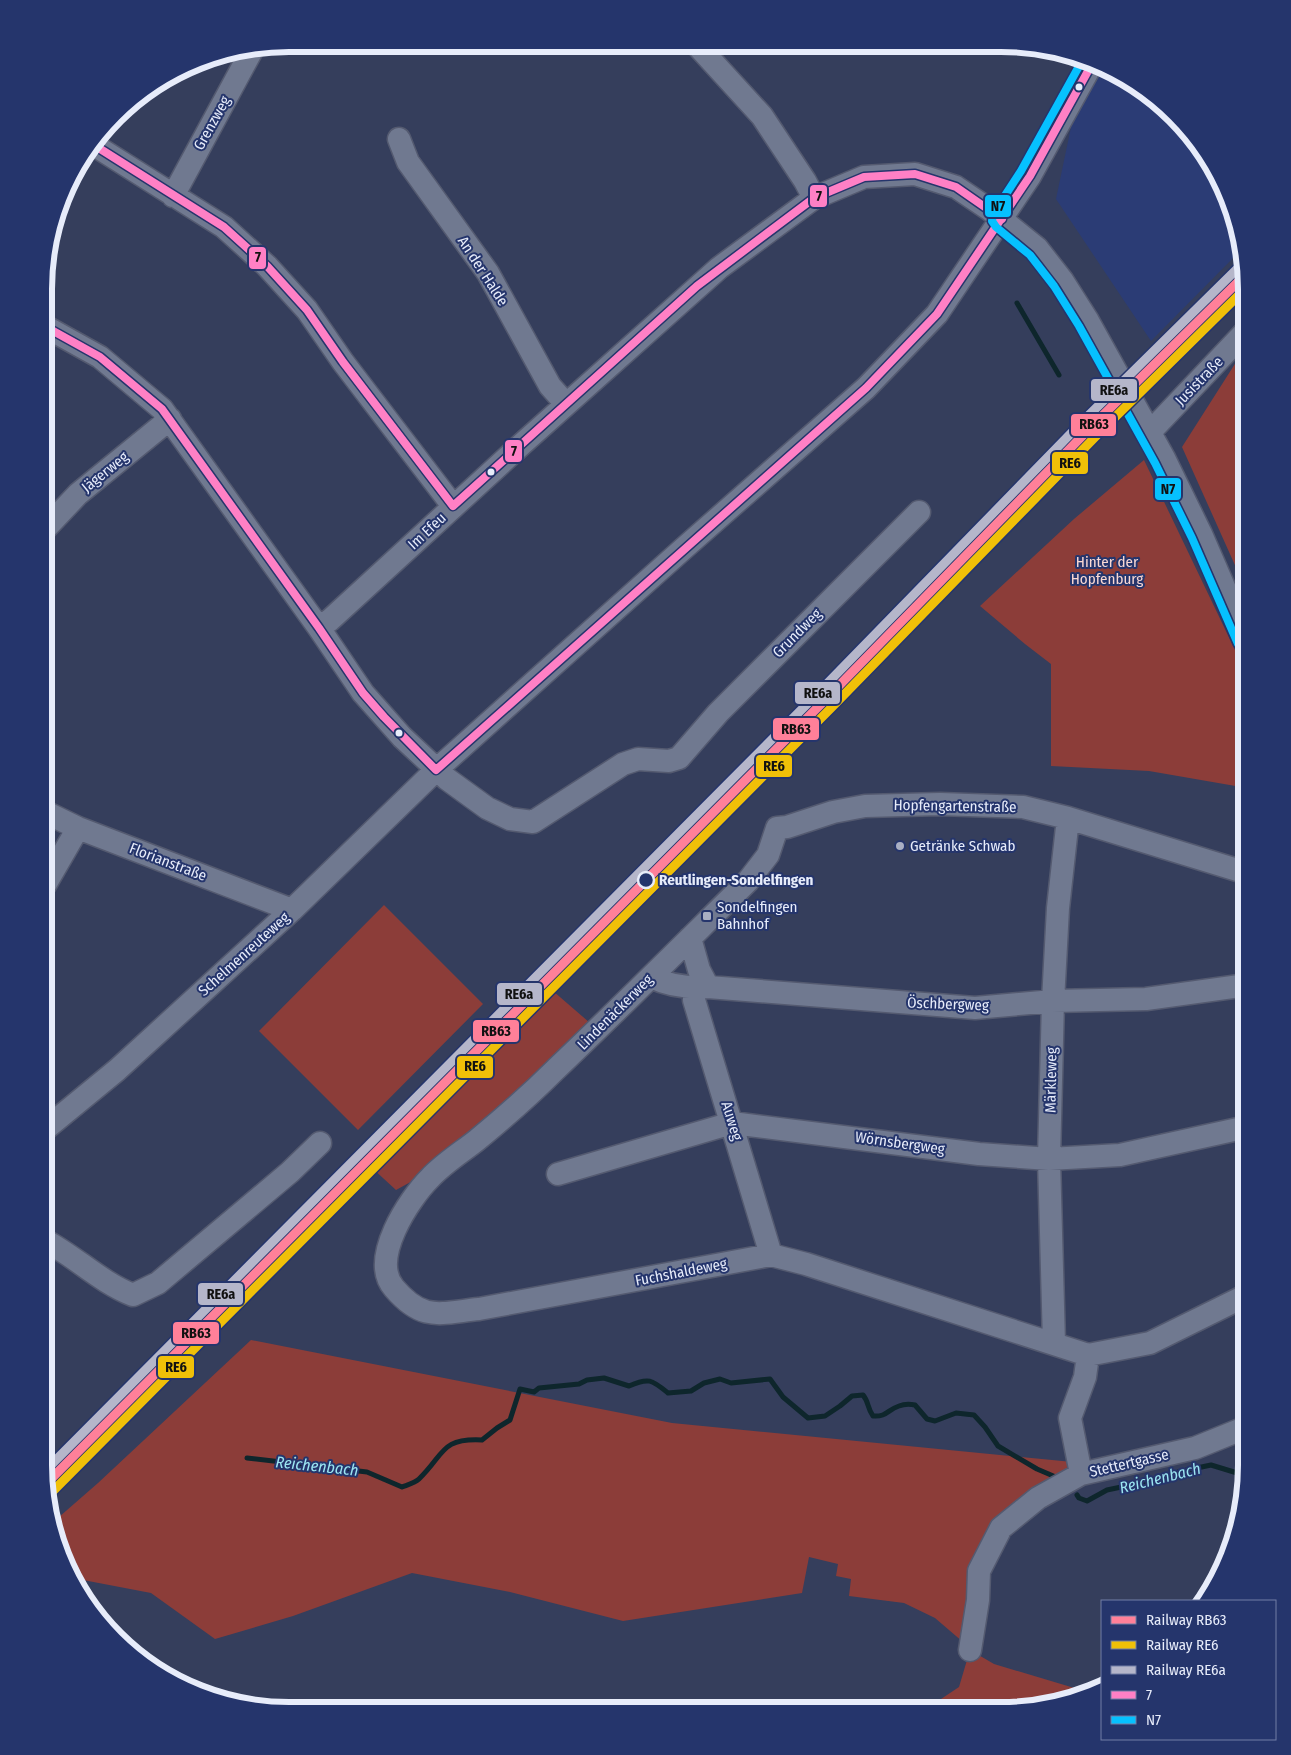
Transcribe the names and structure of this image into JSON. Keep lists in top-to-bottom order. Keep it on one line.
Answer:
{"streets":{"street":["Grenzweg","An der Halde","Jusistraße","Jägerweg","Im Efeu","Grundweg","Hopfengartenstraße","Florianstraße","Schelmenreuteweg","Öschbergweg","Lindenäckerweg","Märkleweg","Auweg","Wörnsbergweg","Fuchshaldeweg","Stettertgasse"]},"crossings":[["An der Halde","Im Efeu"],["Grundweg","Schelmenreuteweg"],["Hopfengartenstraße","Lindenäckerweg"],["Hopfengartenstraße","Märkleweg"],["Florianstraße","Schelmenreuteweg"],["Öschbergweg","Lindenäckerweg"],["Öschbergweg","Märkleweg"],["Öschbergweg","Auweg"],["Lindenäckerweg","Auweg"],["Lindenäckerweg","Fuchshaldeweg"],["Märkleweg","Wörnsbergweg"],["Märkleweg","Fuchshaldeweg"],["Auweg","Wörnsbergweg"],["Auweg","Fuchshaldeweg"]],"water":["Reichenbach"],"parks":["Hinter der Hopfenburg"],"places":{"other":["Getränke Schwab","Reutlingen-Sondelfingen"],"transit":["Sondelfingen Bahnhof"]},"lines":["transit line N7","transit line 7","rail line RE6a","rail line RB63","rail line RE6"],"legend":["Railway RB63","Railway RE6","Railway RE6a","7","N7"]}
